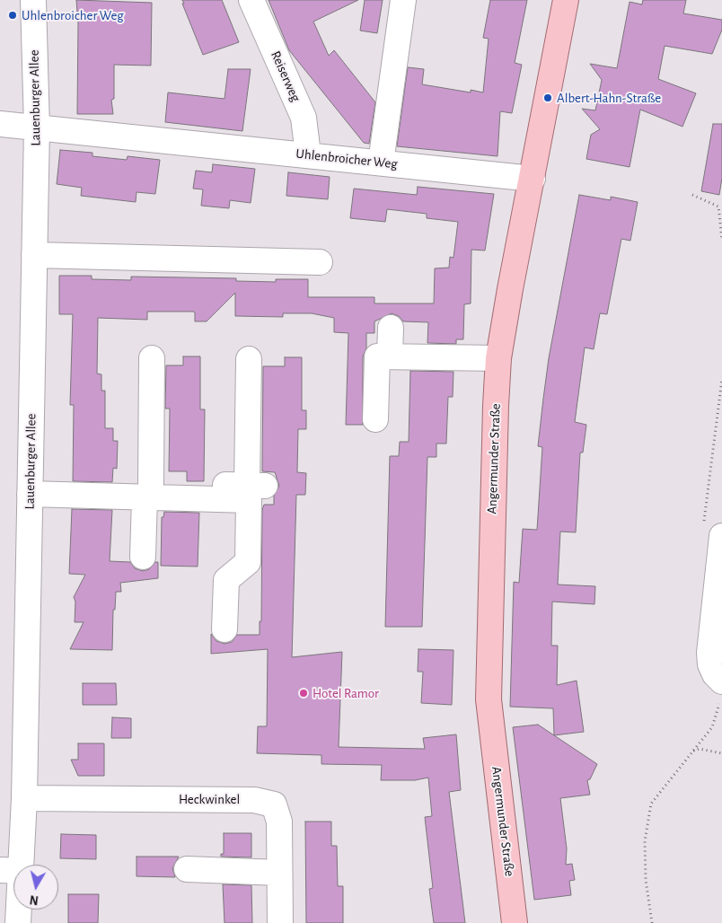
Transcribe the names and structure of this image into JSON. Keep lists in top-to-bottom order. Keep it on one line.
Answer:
{"streets":{"main road":["Angermunder Straße"],"street":["Reiserweg","Lauenburger Allee","Uhlenbroicher Weg","Heckwinkel"]},"crossings":[["Reiserweg","Uhlenbroicher Weg"],["Lauenburger Allee","Uhlenbroicher Weg"],["Lauenburger Allee","Heckwinkel"],["Uhlenbroicher Weg","Angermunder Straße"]],"places":["Uhlenbroicher Weg","Albert-Hahn-Straße","Hotel Ramor"],"north":"bottom"}
